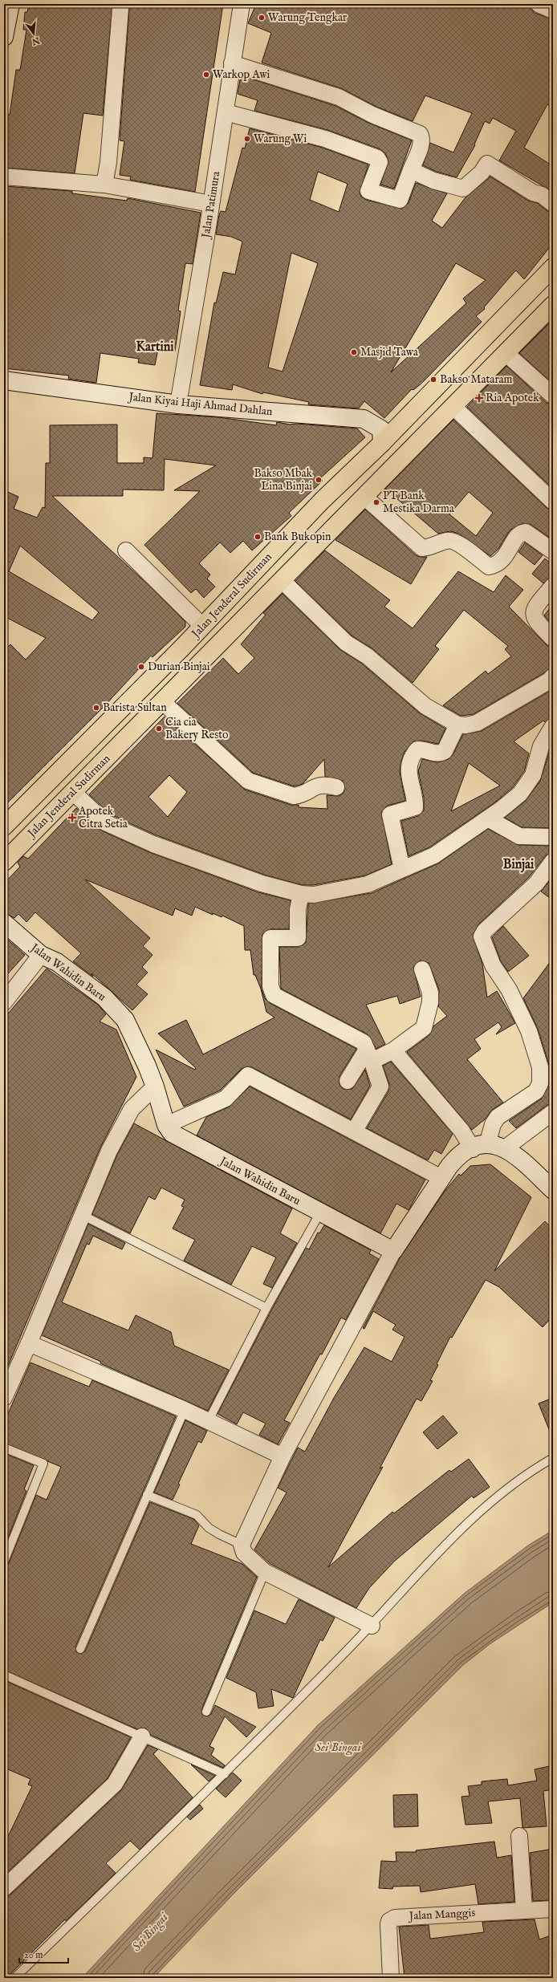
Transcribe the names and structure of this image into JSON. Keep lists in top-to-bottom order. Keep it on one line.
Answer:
{"streets":{"main road":["Jalan Jenderal Sudirman"],"street":["Jalan Patimura","Jalan Kiyai Haji Ahmad Dahlan","Jalan Wahidin Baru","Jalan Manggis"]},"crossings":[["Jalan Patimura","Jalan Kiyai Haji Ahmad Dahlan"],["Jalan Kiyai Haji Ahmad Dahlan","Jalan Jenderal Sudirman"]],"districts":["Kartini","Binjai"],"water":["Sei Bingai"],"places":{"other":["Warung Tengkar","Warkop Awi","Warung Wi","Masjid Tawa","Bakso Mataram","Bakso Mbak Lina Binjai","PT Bank Mestika Darma","Bank Bukopin","Durian Binjai","Barista Sultan","Cia cia Bakery Resto"],"health":["Ria Apotek","Apotek Citra Setia"]},"scale_bar":"20 m","north":"bottom"}
